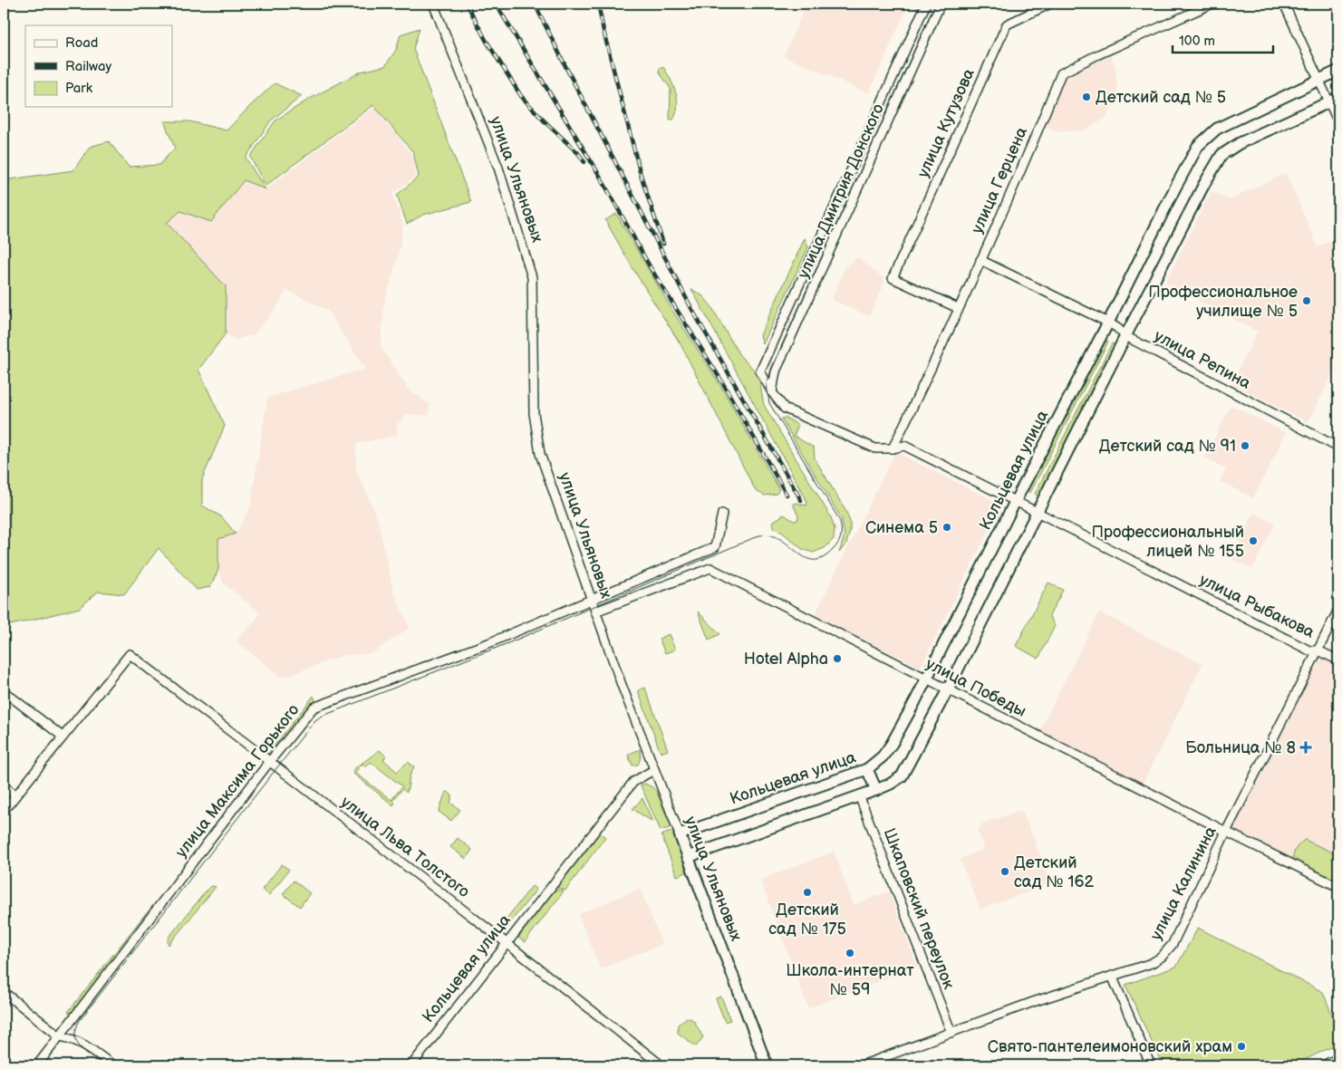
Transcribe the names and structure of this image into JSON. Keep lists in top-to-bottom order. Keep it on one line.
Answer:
{"streets":{"main road":["улица Ульяновых","Кольцевая улица"],"street":["улица Кутузова","улица Герцена","улица Дмитрия Донского","улица Репина","улица Рыбакова","улица Победы","улица Максима Горького","улица Льва Толстого","улица Калинина","Шкаповский переулок"]},"crossings":[["улица Кутузова","улица Герцена"],["улица Ульяновых","Кольцевая улица"],["улица Ульяновых","улица Победы"],["улица Ульяновых","улица Максима Горького"],["улица Герцена","улица Репина"],["улица Герцена","улица Рыбакова"],["улица Дмитрия Донского","улица Рыбакова"],["улица Репина","Кольцевая улица"],["Кольцевая улица","улица Рыбакова"],["Кольцевая улица","улица Победы"],["Кольцевая улица","улица Льва Толстого"],["улица Рыбакова","улица Калинина"],["улица Победы","улица Калинина"],["улица Максима Горького","улица Льва Толстого"],["улица Калинина","Шкаповский переулок"]],"places":{"other":["Детский сад № 5","Профессиональное училище № 5","Детский сад № 91","Синема 5","Профессиональный лицей № 155","Hotel Alpha","Детский сад № 162","Детский сад № 175","Школа-интернат № 59","Свято-пантелеимоновский храм"],"health":["Больница № 8"]},"legend":["Road","Railway","Park"],"scale_bar":"100 m"}
